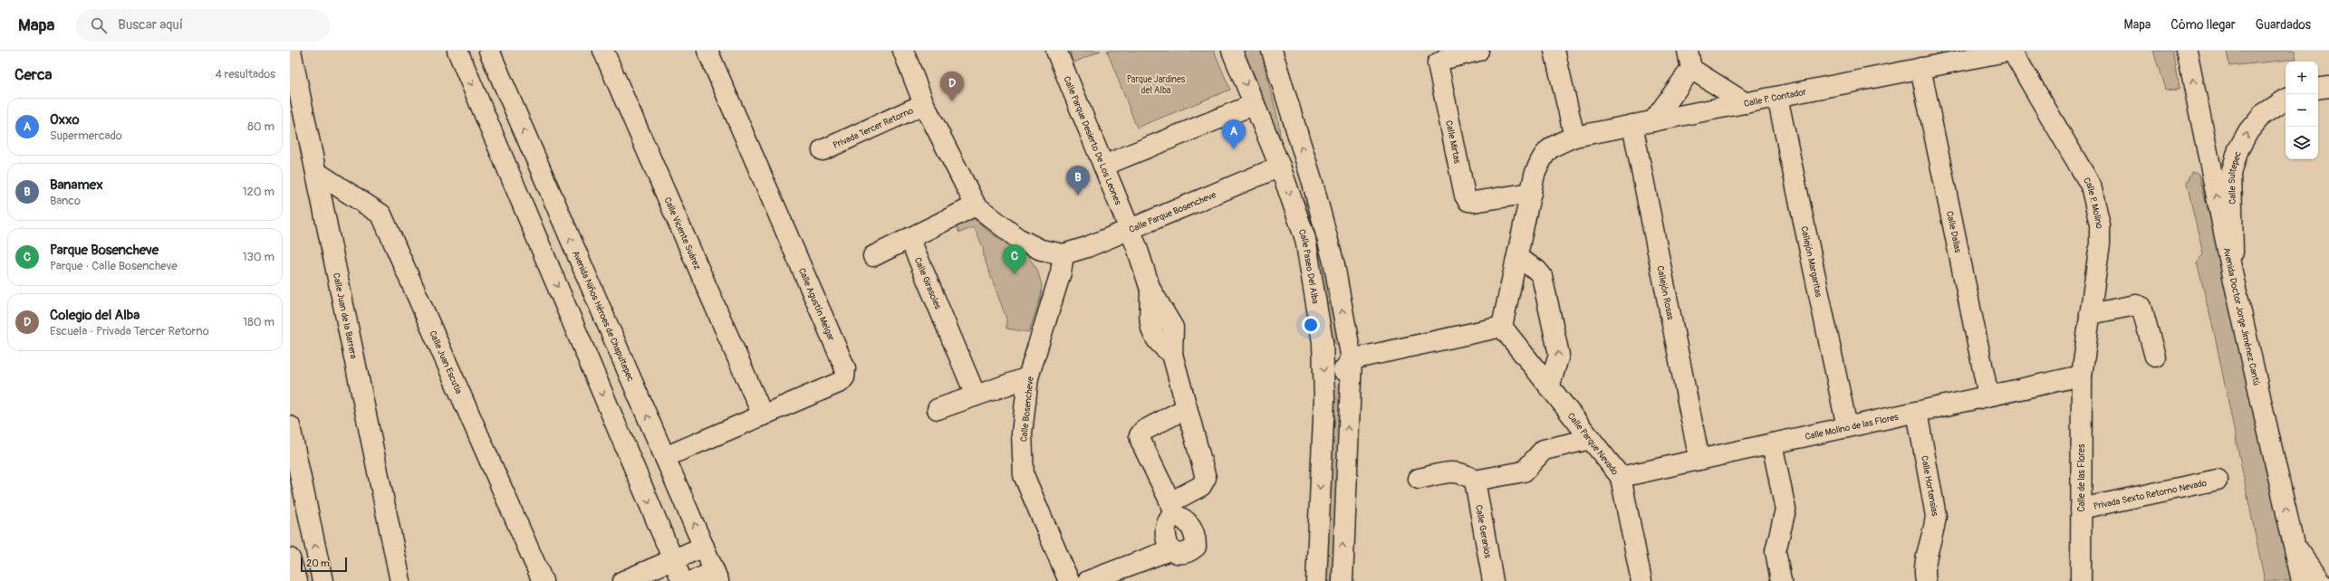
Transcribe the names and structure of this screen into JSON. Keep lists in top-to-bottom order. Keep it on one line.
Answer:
{"streets":{"main road":["Calle P. Contador","Privada Tercer Retorno","Calle Parque Desierto De Los Leones","Calle Mirtas","Calle Sultepec","Calle P. Molino","Calle Parque Bosencheve","Calle Dalias","Calle Vicente Suárez","Callejón Margaritas","Calle Paseo Del Alba","Calle Girasoles","Callejón Rosas","Calle Agustín Melgar","Calle Juan de la Barrera","Avenida Niños Héroes de Chapultepec","Avenida Doctor Jorge Jiménez Cantú","Calle Juan Escutia","Calle Bosencheve","Calle Molino de las Flores","Calle Parque Nevado","Calle de las Flores","Calle Hortensias","Privada Sexto Retorno Nevado","Calle Geranios"]},"crossings":[["Calle P. Contador","Calle Mirtas"],["Calle P. Contador","Calle P. Molino"],["Calle P. Contador","Calle Dalias"],["Calle P. Contador","Callejón Margaritas"],["Calle P. Contador","Callejón Rosas"],["Calle Parque Desierto De Los Leones","Calle Parque Bosencheve"],["Calle Sultepec","Avenida Doctor Jorge Jiménez Cantú"],["Calle P. Molino","Calle Molino de las Flores"],["Calle P. Molino","Calle de las Flores"],["Calle Parque Bosencheve","Calle Paseo Del Alba"],["Calle Parque Bosencheve","Calle Bosencheve"],["Calle Dalias","Calle Molino de las Flores"],["Calle Vicente Suárez","Calle Agustín Melgar"],["Callejón Margaritas","Calle Molino de las Flores"],["Callejón Rosas","Calle Molino de las Flores"],["Calle Agustín Melgar","Avenida Niños Héroes de Chapultepec"],["Calle Juan de la Barrera","Calle Juan Escutia"],["Calle Molino de las Flores","Calle Parque Nevado"],["Calle Molino de las Flores","Calle de las Flores"],["Calle Molino de las Flores","Calle Hortensias"],["Calle de las Flores","Privada Sexto Retorno Nevado"]],"one_way":["Calle Sultepec","Avenida Doctor Jorge Jiménez Cantú"],"parks":["Parque Jardines del Alba"],"scale_bar":"20 m","page":{"header":"Mapa","search":"Buscar aquí","nav":["Mapa","Cómo llegar","Guardados"],"heading":["Cerca","4 resultados"],"map_buttons":["+","−"],"pins":["D","A","B","C"],"list":[{"mark":"A","name":"Oxxo","note":"Supermercado","value":"80 m"},{"mark":"B","name":"Banamex","note":"Banco","value":"120 m"},{"mark":"C","name":"Parque Bosencheve","note":"Parque · Calle Bosencheve","value":"130 m"},{"mark":"D","name":"Colegio del Alba","note":"Escuela · Privada Tercer Retorno","value":"180 m"}],"scale":"20 m"}}
